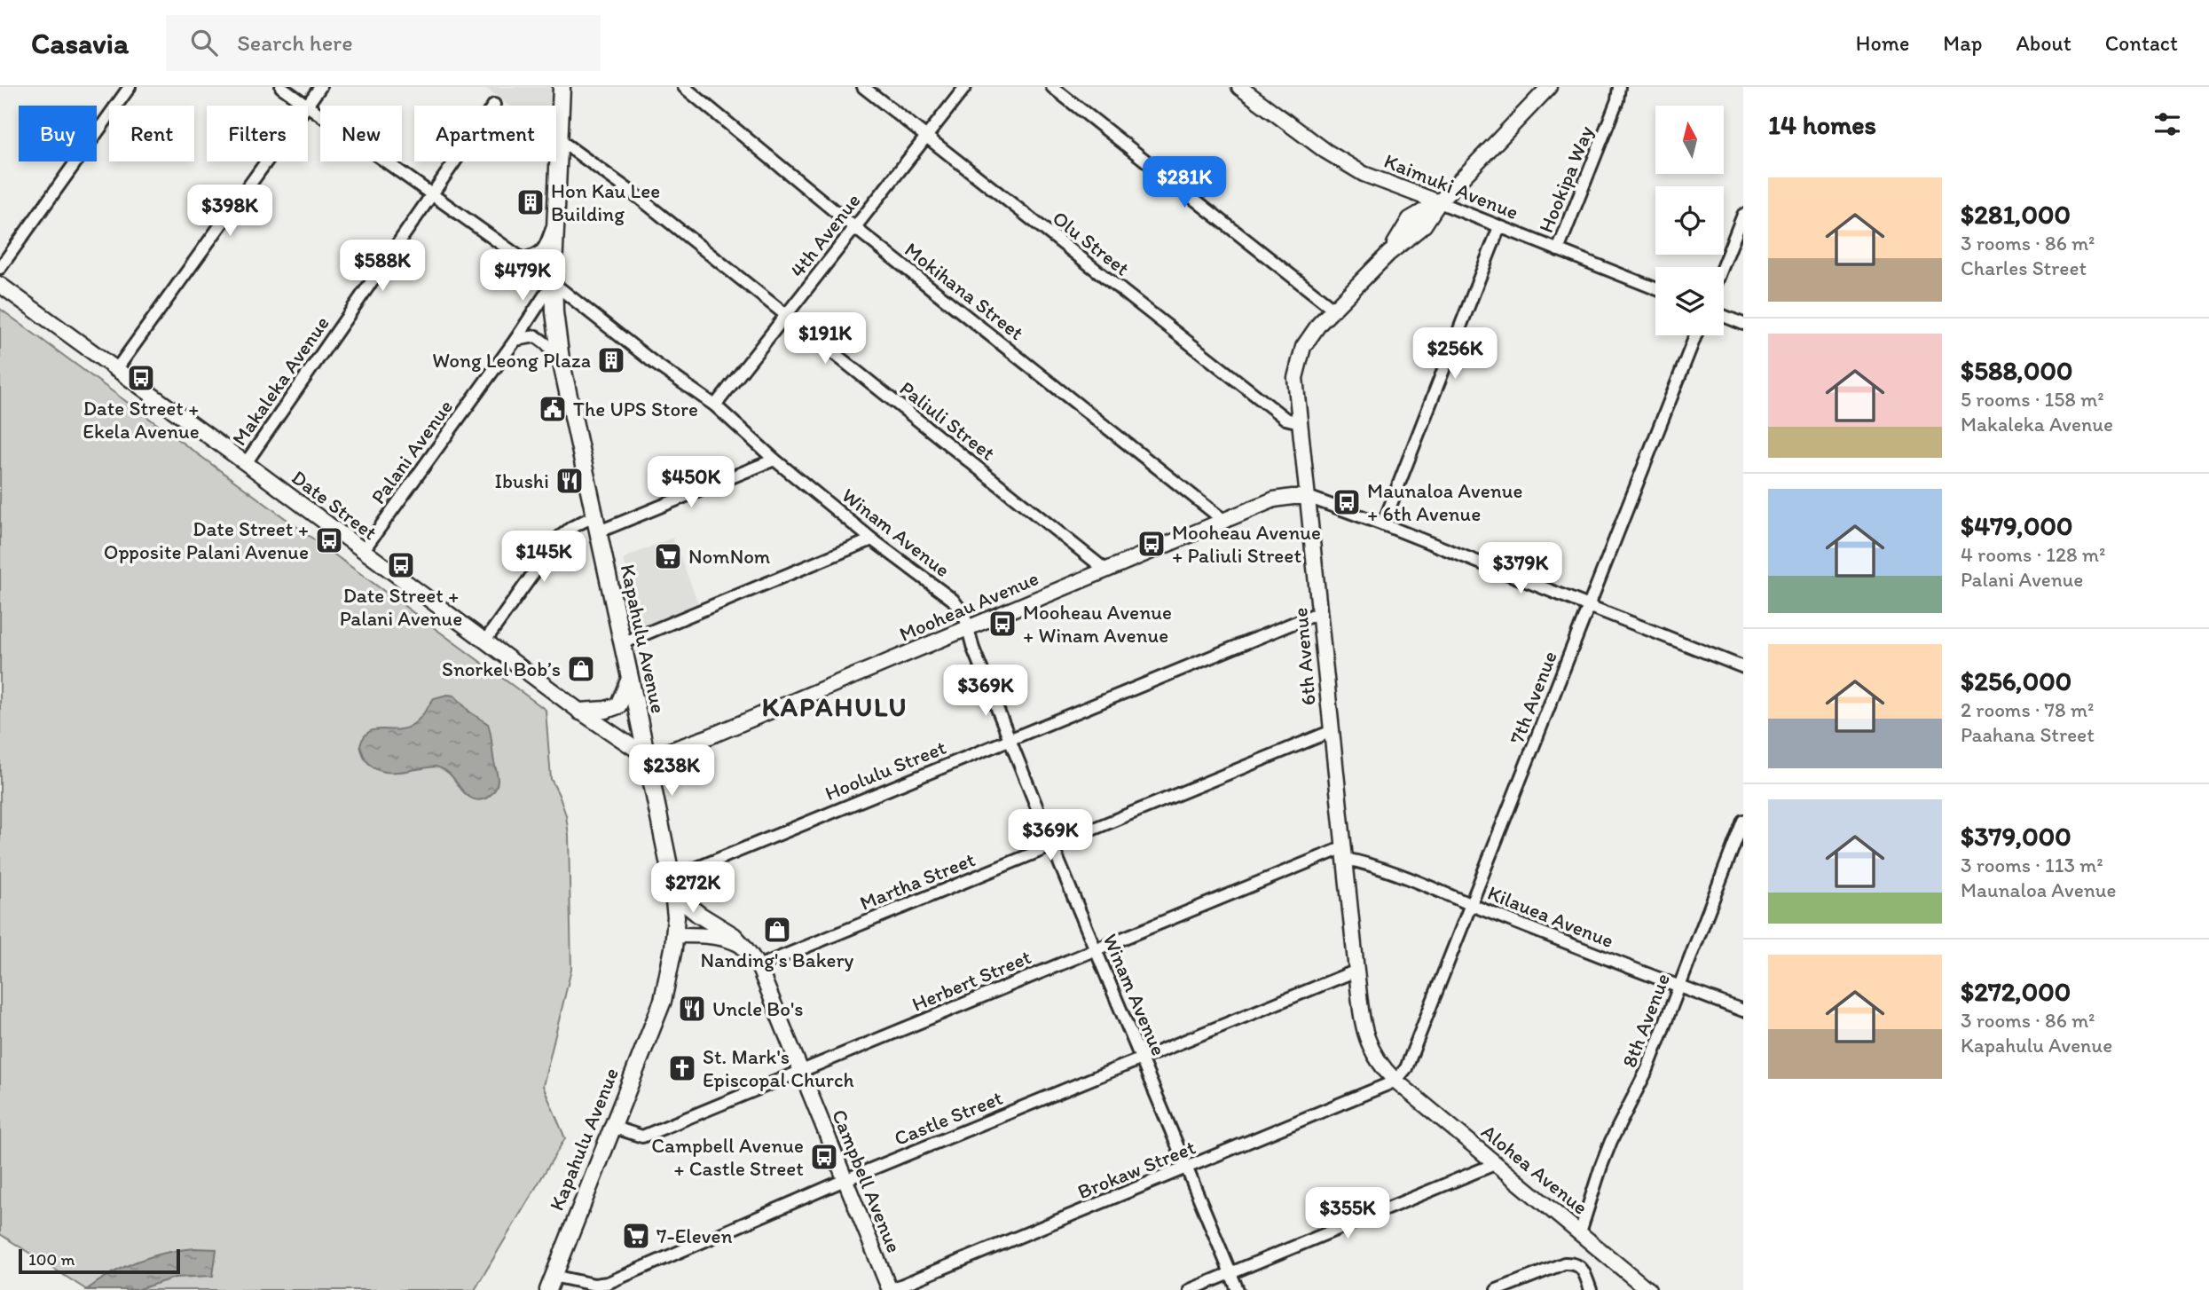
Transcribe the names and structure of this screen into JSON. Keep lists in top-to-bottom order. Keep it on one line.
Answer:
{"streets":{"main road":["Kapahulu Avenue"],"street":["Hookipa Way","Kaimuki Avenue","4th Avenue","Olu Street","Mokihana Street","Makaleka Avenue","Paliuli Street","Palani Avenue","Date Street","Winam Avenue","Mooheau Avenue","6th Avenue","7th Avenue","Hoolulu Street","Martha Street","Kilauea Avenue","Herbert Street","8th Avenue","Castle Street","Brokaw Street","Alohea Avenue","Campbell Avenue"]},"crossings":[["Hookipa Way","Kaimuki Avenue"],["Kaimuki Avenue","6th Avenue"],["4th Avenue","Olu Street"],["4th Avenue","Mokihana Street"],["4th Avenue","Paliuli Street"],["4th Avenue","Winam Avenue"],["Olu Street","6th Avenue"],["Mokihana Street","Mooheau Avenue"],["Makaleka Avenue","Date Street"],["Makaleka Avenue","Winam Avenue"],["Paliuli Street","Mooheau Avenue"],["Paliuli Street","Kapahulu Avenue"],["Palani Avenue","Date Street"],["Palani Avenue","Winam Avenue"],["Palani Avenue","Kapahulu Avenue"],["Date Street","Mooheau Avenue"],["Date Street","Kapahulu Avenue"],["Winam Avenue","Mooheau Avenue"],["Winam Avenue","Kapahulu Avenue"],["Winam Avenue","Hoolulu Street"],["Winam Avenue","Martha Street"],["Winam Avenue","Herbert Street"],["Winam Avenue","Castle Street"],["Winam Avenue","Brokaw Street"],["Mooheau Avenue","Kapahulu Avenue"],["Mooheau Avenue","6th Avenue"],["Kapahulu Avenue","Hoolulu Street"],["Kapahulu Avenue","Herbert Street"],["Kapahulu Avenue","Castle Street"],["6th Avenue","7th Avenue"],["6th Avenue","Hoolulu Street"],["6th Avenue","Martha Street"],["6th Avenue","Kilauea Avenue"],["6th Avenue","Herbert Street"],["6th Avenue","Castle Street"],["6th Avenue","Brokaw Street"],["6th Avenue","Alohea Avenue"],["7th Avenue","Kilauea Avenue"],["7th Avenue","Brokaw Street"],["7th Avenue","Alohea Avenue"],["Martha Street","Campbell Avenue"],["Kilauea Avenue","Herbert Street"],["Kilauea Avenue","8th Avenue"],["Herbert Street","Campbell Avenue"],["8th Avenue","Alohea Avenue"],["Castle Street","Campbell Avenue"],["Brokaw Street","Alohea Avenue"],["Brokaw Street","Campbell Avenue"]],"districts":["KAPAHULU"],"places":{"building":["Hon Kau Lee Building","Wong Leong Plaza"],"bus stop":["Date Street + Ekela Avenue","Maunaloa Avenue + 6th Avenue","Date Street + Opposite Palani Avenue","Mooheau Avenue + Paliuli Street","Date Street + Palani Avenue","Mooheau Avenue + Winam Avenue","Campbell Avenue + Castle Street"],"public building":["The UPS Store"],"restaurant":["Ibushi","Uncle Bo's"],"supermarket":["NomNom","7-Eleven"],"shop":["Snorkel Bob’s","Nanding's Bakery"],"church":["St. Mark's Episcopal Church"]},"scale_bar":"100 m","north":"top","page":{"header":"Casavia","search":"Search here","nav":["Home","Map","About","Contact"],"heading":"14 homes","chip":["Buy","Rent","Filters","New","Apartment"],"price":["$281K","$398K","$588K","$479K","$191K","$256K","$450K","$145K","$379K","$369K","$238K","$369K","$272K","$355K"],"list":[{"name":"$281,000","note":"3 rooms · 86 m² · Charles Street"},{"name":"$588,000","note":"5 rooms · 158 m² · Makaleka Avenue"},{"name":"$479,000","note":"4 rooms · 128 m² · Palani Avenue"},{"name":"$256,000","note":"2 rooms · 78 m² · Paahana Street"},{"name":"$379,000","note":"3 rooms · 113 m² · Maunaloa Avenue"},{"name":"$272,000","note":"3 rooms · 86 m² · Kapahulu Avenue"}],"scale":"100 m"}}
